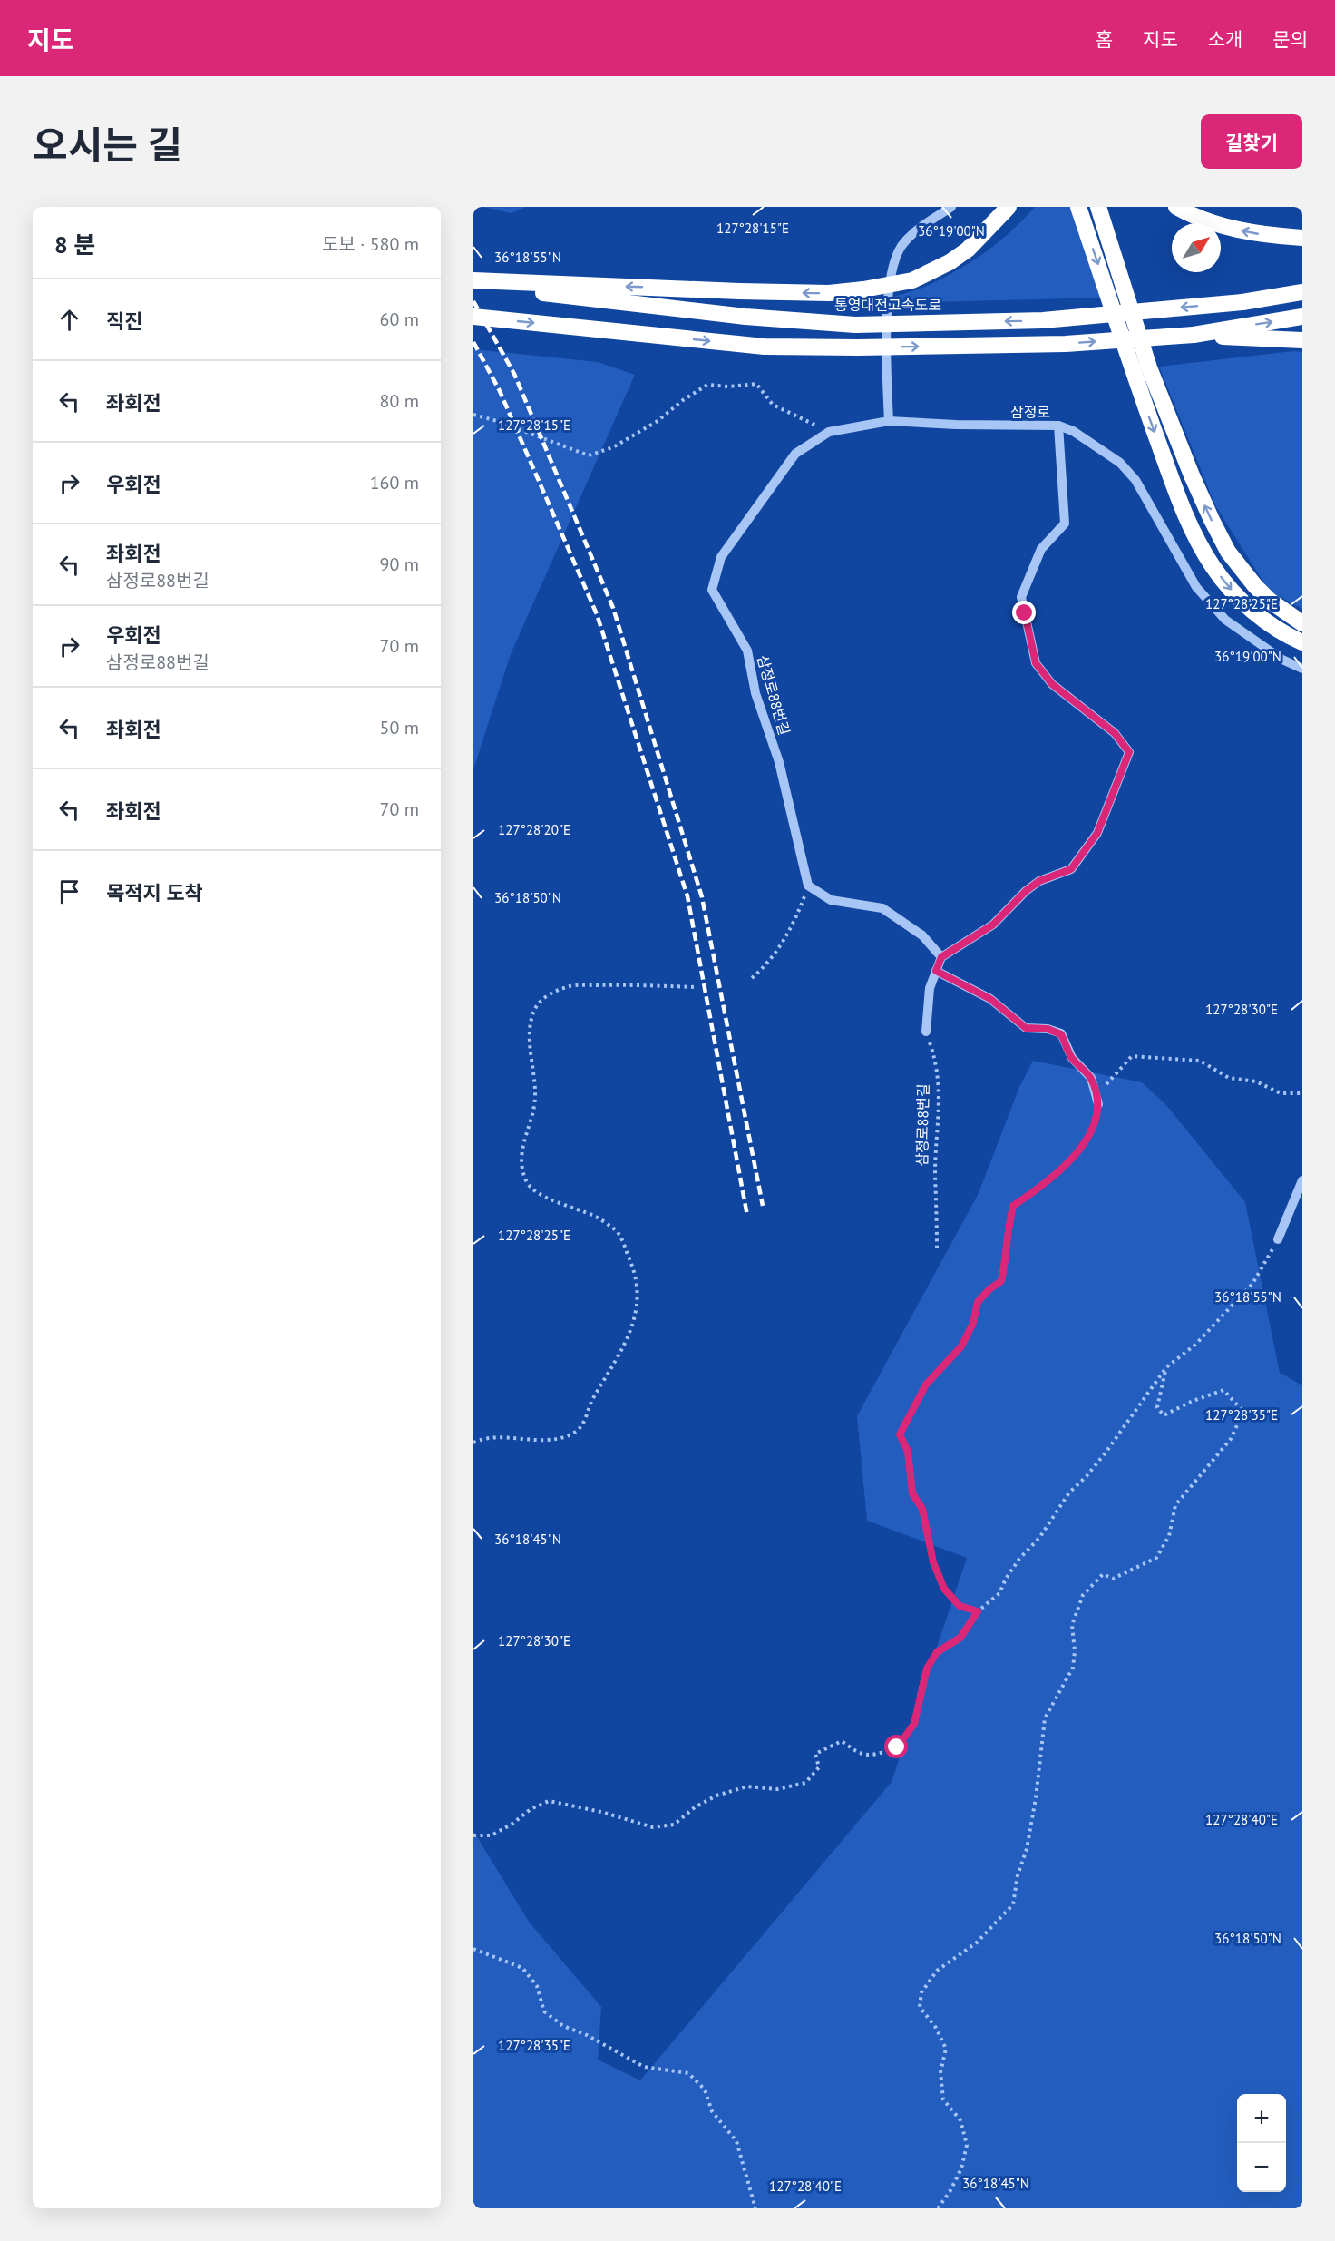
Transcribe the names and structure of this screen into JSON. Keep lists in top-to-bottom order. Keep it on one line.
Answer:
{"streets":{"highway":["통영대전고속도로"],"street":["삼정로","삼정로88번길"]},"crossings":[["삼정로","삼정로88번길"]],"north":"top right","page":{"header":"지도","nav":["홈","지도","소개","문의"],"title":"오시는 길","buttons":"길찾기","heading":["8 분","도보 · 580 m"],"list":[["직진","60 m"],["좌회전","80 m"],["우회전","160 m"],["좌회전","삼정로88번길","90 m"],["우회전","삼정로88번길","70 m"],["좌회전","50 m"],["좌회전","70 m"],"목적지 도착"],"map_buttons":["+","−"]},"coordinates":["127°28'15\"E","36°19'00\"N","36°18'55\"N","127°28'25\"E","127°28'20\"E","36°18'50\"N","127°28'30\"E","127°28'35\"E","36°18'45\"N","127°28'40\"E"]}
